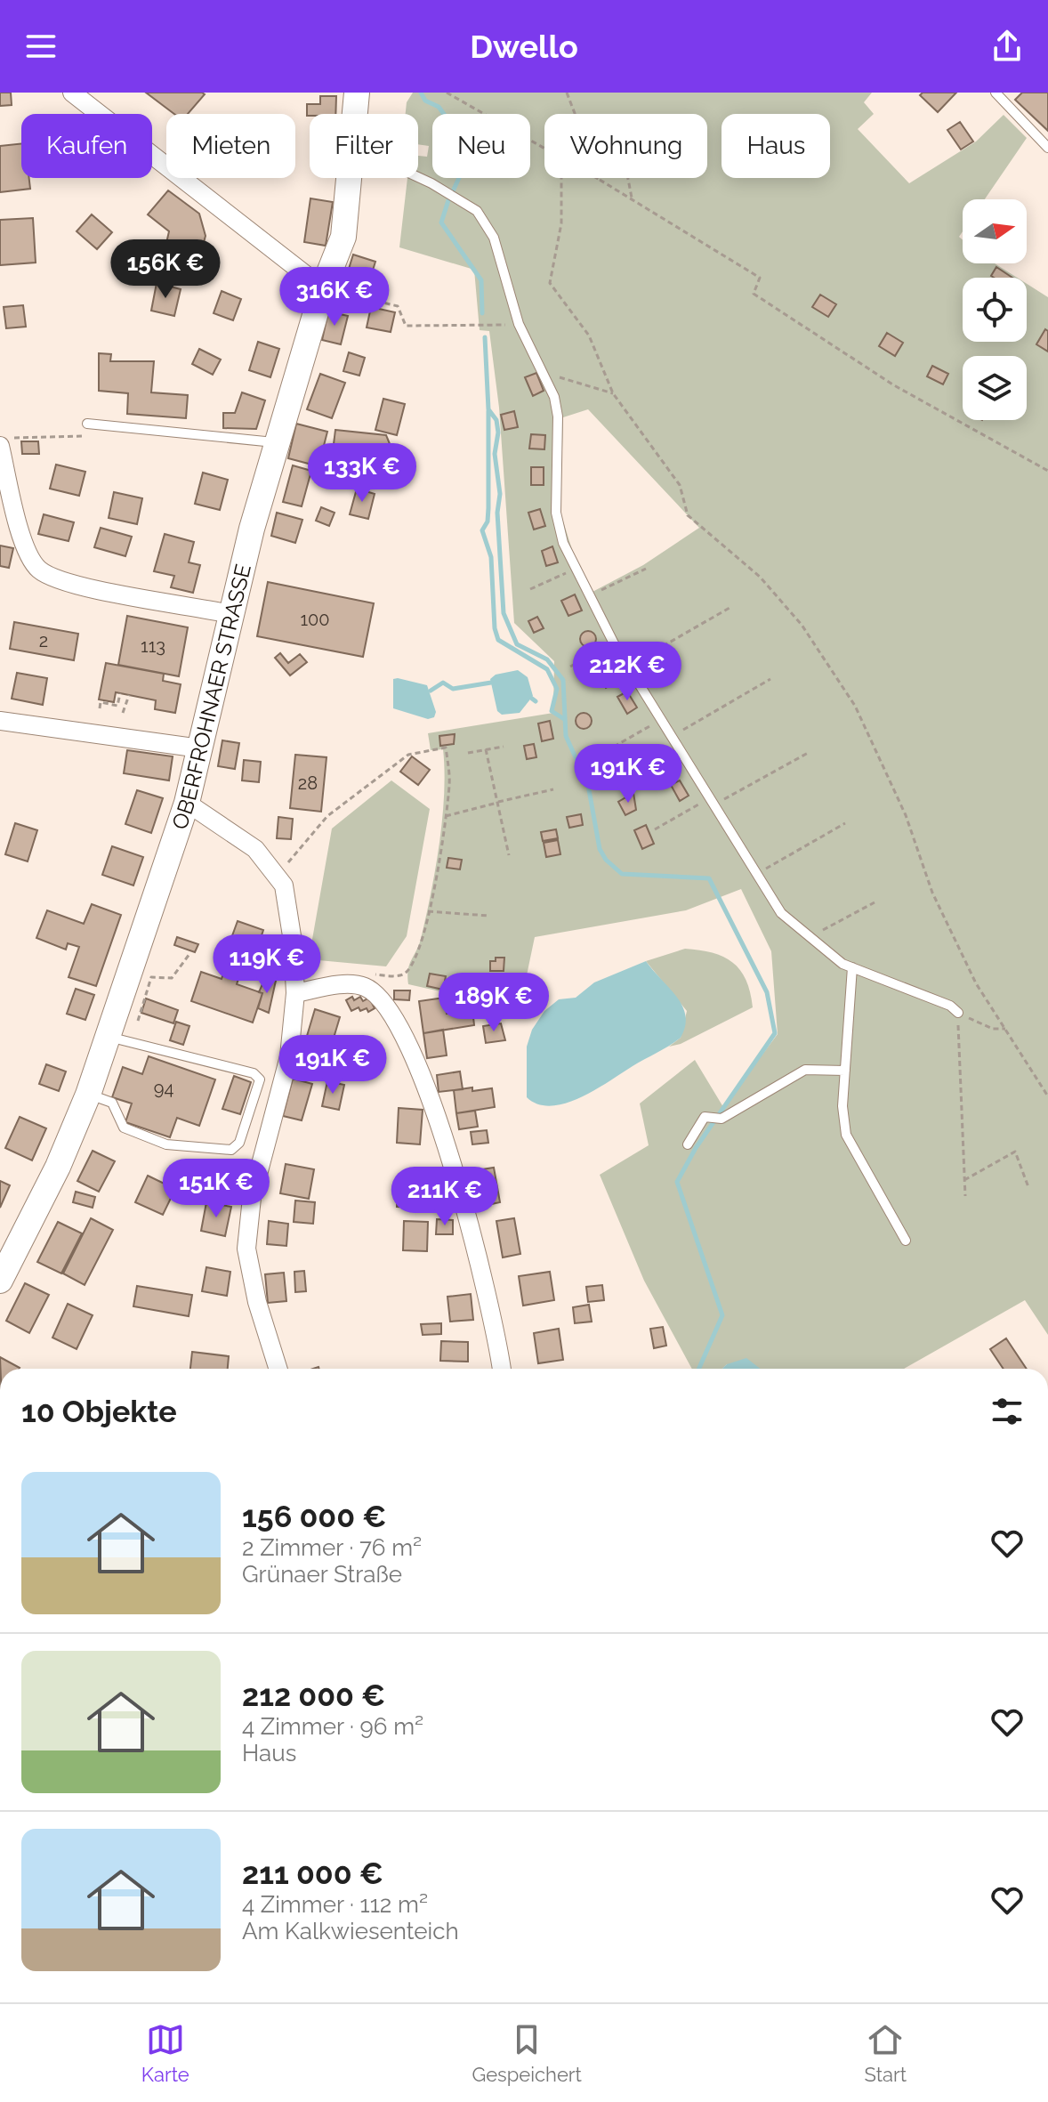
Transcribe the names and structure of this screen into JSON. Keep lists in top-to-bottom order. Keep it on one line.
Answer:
{"streets":{"main road":["OBERFROHNAER STRASSE"]},"house_numbers":["100","2","113","28","94"],"north":"right","page":{"header":"Dwello","chip":["Kaufen","Mieten","Filter","Neu","Wohnung","Haus"],"price":["156K €","316K €","133K €","212K €","191K €","119K €","189K €","191K €","151K €","211K €"],"heading":"10 Objekte","list":[{"name":"156 000 €","note":"2 Zimmer · 76 m² · Grünaer Straße"},{"name":"212 000 €","note":"4 Zimmer · 96 m² · Haus"},{"name":"211 000 €","note":"4 Zimmer · 112 m² · Am Kalkwiesenteich"}],"tabs":["Karte","Gespeichert","Start"]}}
